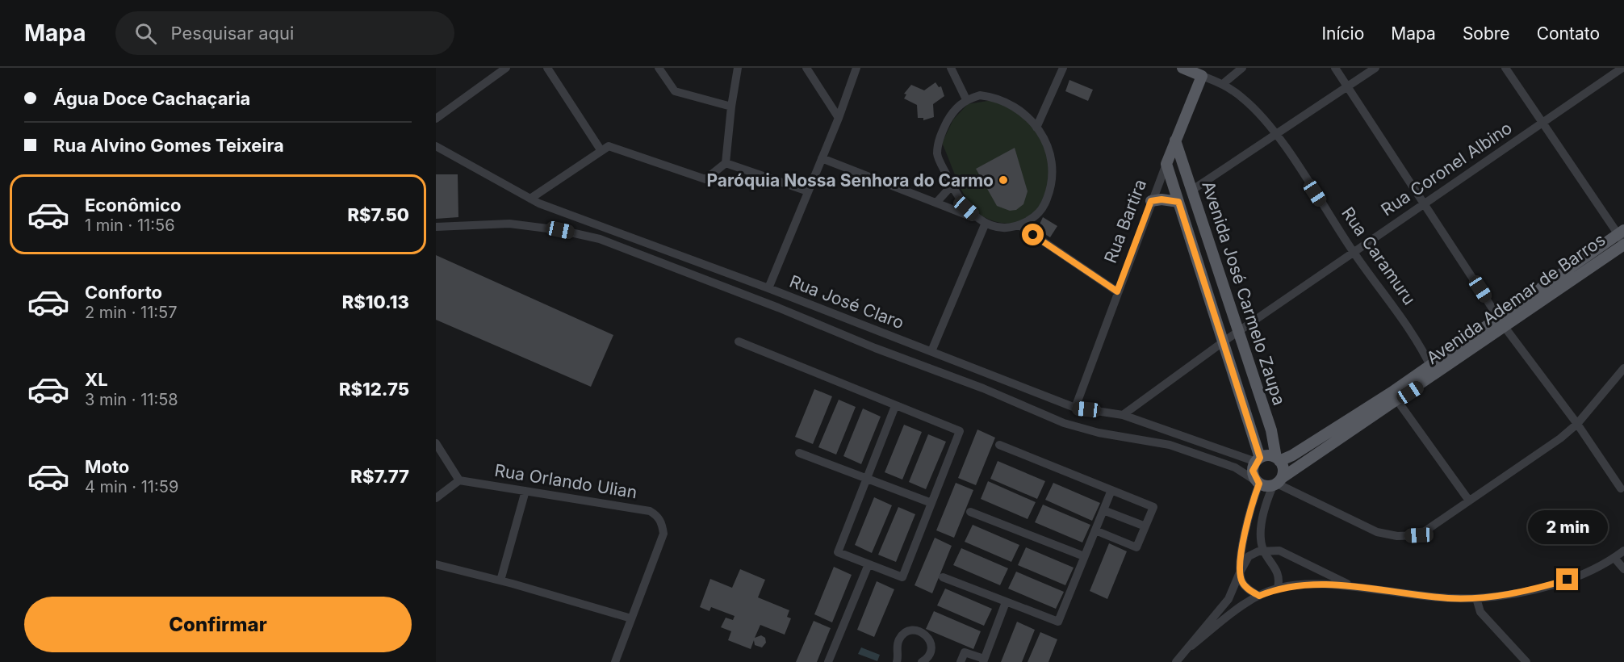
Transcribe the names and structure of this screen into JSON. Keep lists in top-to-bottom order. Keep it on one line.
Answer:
{"streets":{"main road":["Rua Bartira","Rua Caramuru","Avenida José Carmelo Zaupa","Avenida Ademar de Barros"],"street":["Rua Coronel Albino","Rua José Claro","Rua Orlando Ulian"]},"crossings":[["Rua Coronel Albino","Rua Caramuru"],["Rua Coronel Albino","Avenida José Carmelo Zaupa"],["Rua Coronel Albino","Rua José Claro"],["Rua Bartira","Rua Caramuru"],["Rua Bartira","Avenida José Carmelo Zaupa"],["Rua Bartira","Rua José Claro"],["Rua Caramuru","Avenida Ademar de Barros"],["Avenida José Carmelo Zaupa","Avenida Ademar de Barros"],["Avenida José Carmelo Zaupa","Rua José Claro"],["Avenida Ademar de Barros","Rua José Claro"]],"places":["Paróquia Nossa Senhora do Carmo"],"page":{"header":"Mapa","search":"Pesquisar aqui","nav":["Início","Mapa","Sobre","Contato"],"banner":["Água Doce Cachaçaria","Rua Alvino Gomes Teixeira"],"list":[{"name":"Econômico","note":"1 min · 11:56","value":"R$7.50"},{"name":"Conforto","note":"2 min · 11:57","value":"R$10.13"},{"name":"XL","note":"3 min · 11:58","value":"R$12.75"},{"name":"Moto","note":"4 min · 11:59","value":"R$7.77"}],"bubble":"2 min","buttons":"Confirmar"}}
